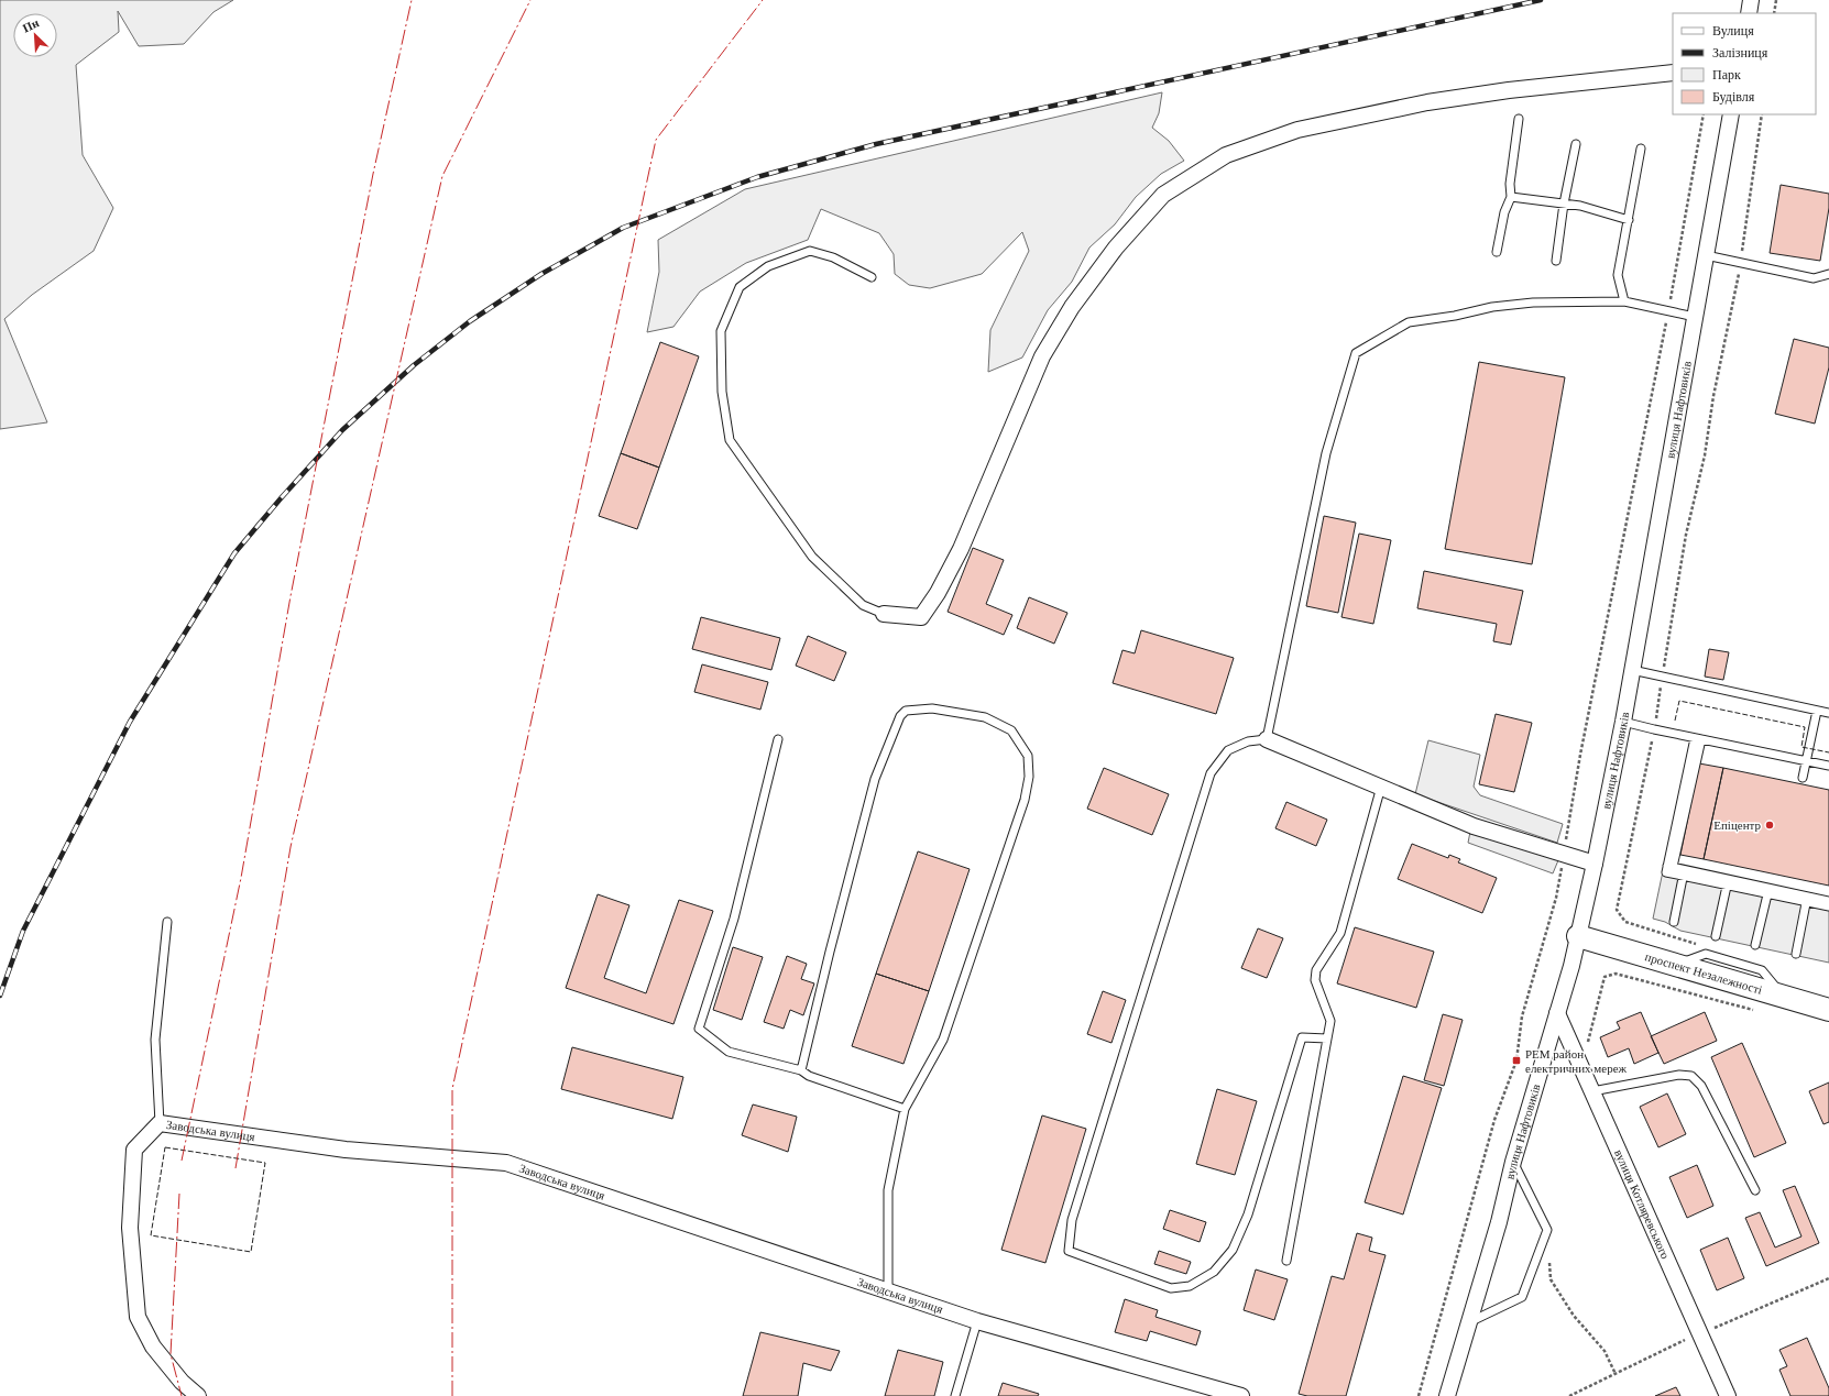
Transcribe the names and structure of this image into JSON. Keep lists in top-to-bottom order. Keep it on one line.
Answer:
{"streets":{"main road":["проспект Незалежності"],"street":["вулиця Нафтовиків","Заводська вулиця","вулиця Котляревського"]},"crossings":[["вулиця Нафтовиків","проспект Незалежності"],["вулиця Нафтовиків","вулиця Котляревського"]],"places":{"other":["Епіцентр"],"transit":["РЕМ район електричних мереж"]},"legend":["Вулиця","Залізниця","Парк","Будівля"],"north":"top left"}
